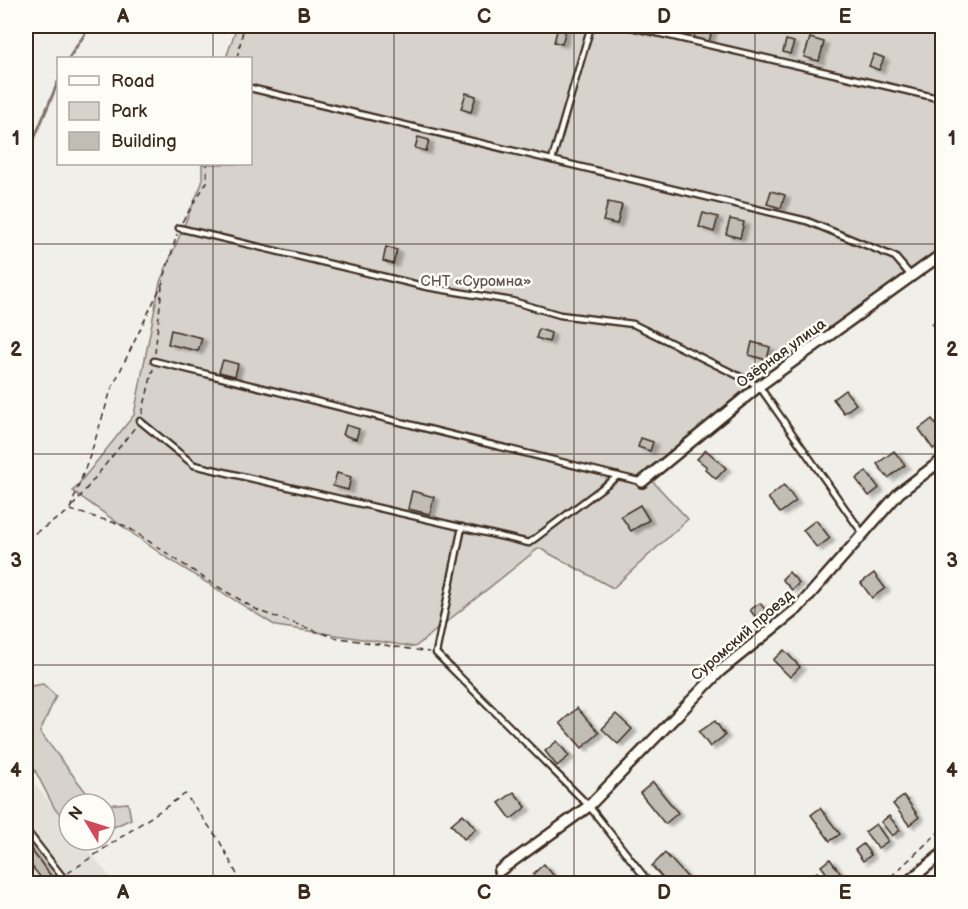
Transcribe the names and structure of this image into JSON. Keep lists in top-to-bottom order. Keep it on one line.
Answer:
{"streets":{"street":["Озёрная улица","Суромский проезд"]},"parks":["СНТ «Суромна»"],"legend":["Road","Park","Building"],"north":"top left","grid":{"columns":["A","B","C","D","E"],"rows":["1","2","3","4"]}}
